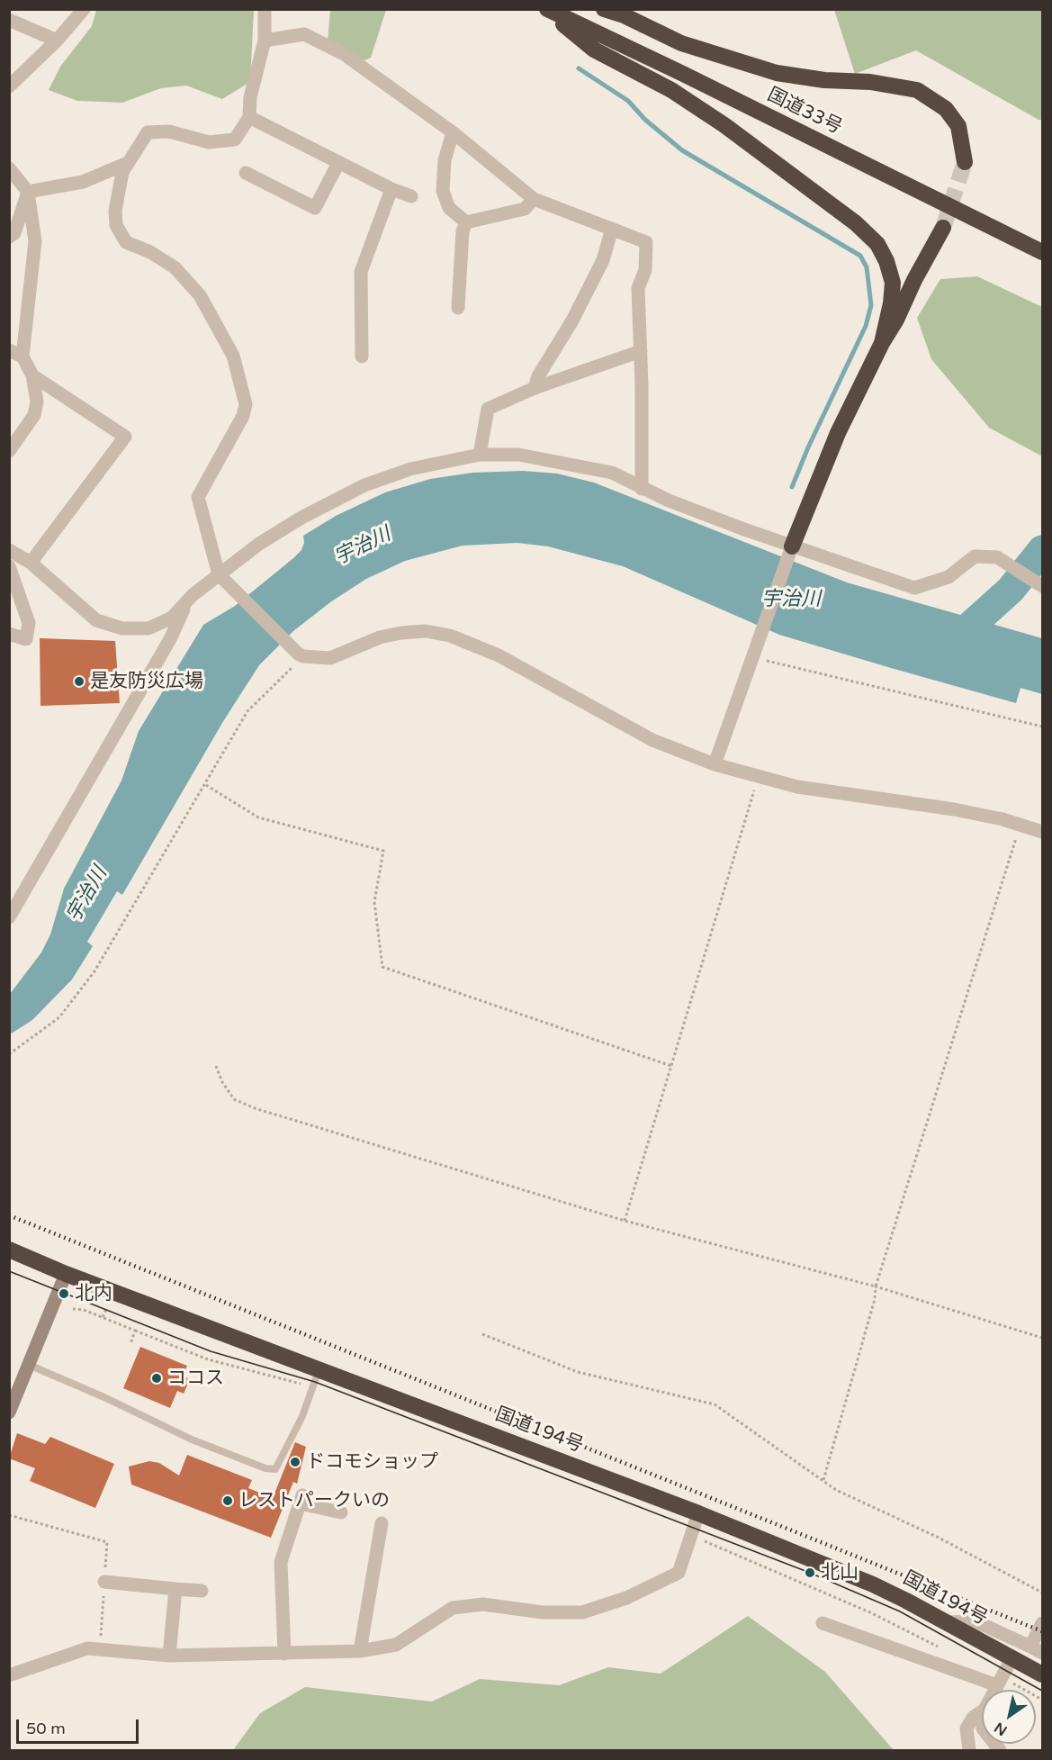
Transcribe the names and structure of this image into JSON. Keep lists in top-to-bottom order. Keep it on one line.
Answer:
{"streets":{"highway":["国道33号","国道194号"]},"water":["宇治川"],"places":["是友防災広場","北内","ココス","ドコモショップ","レストパークいの","北山"],"scale_bar":"50 m","north":"bottom left"}
